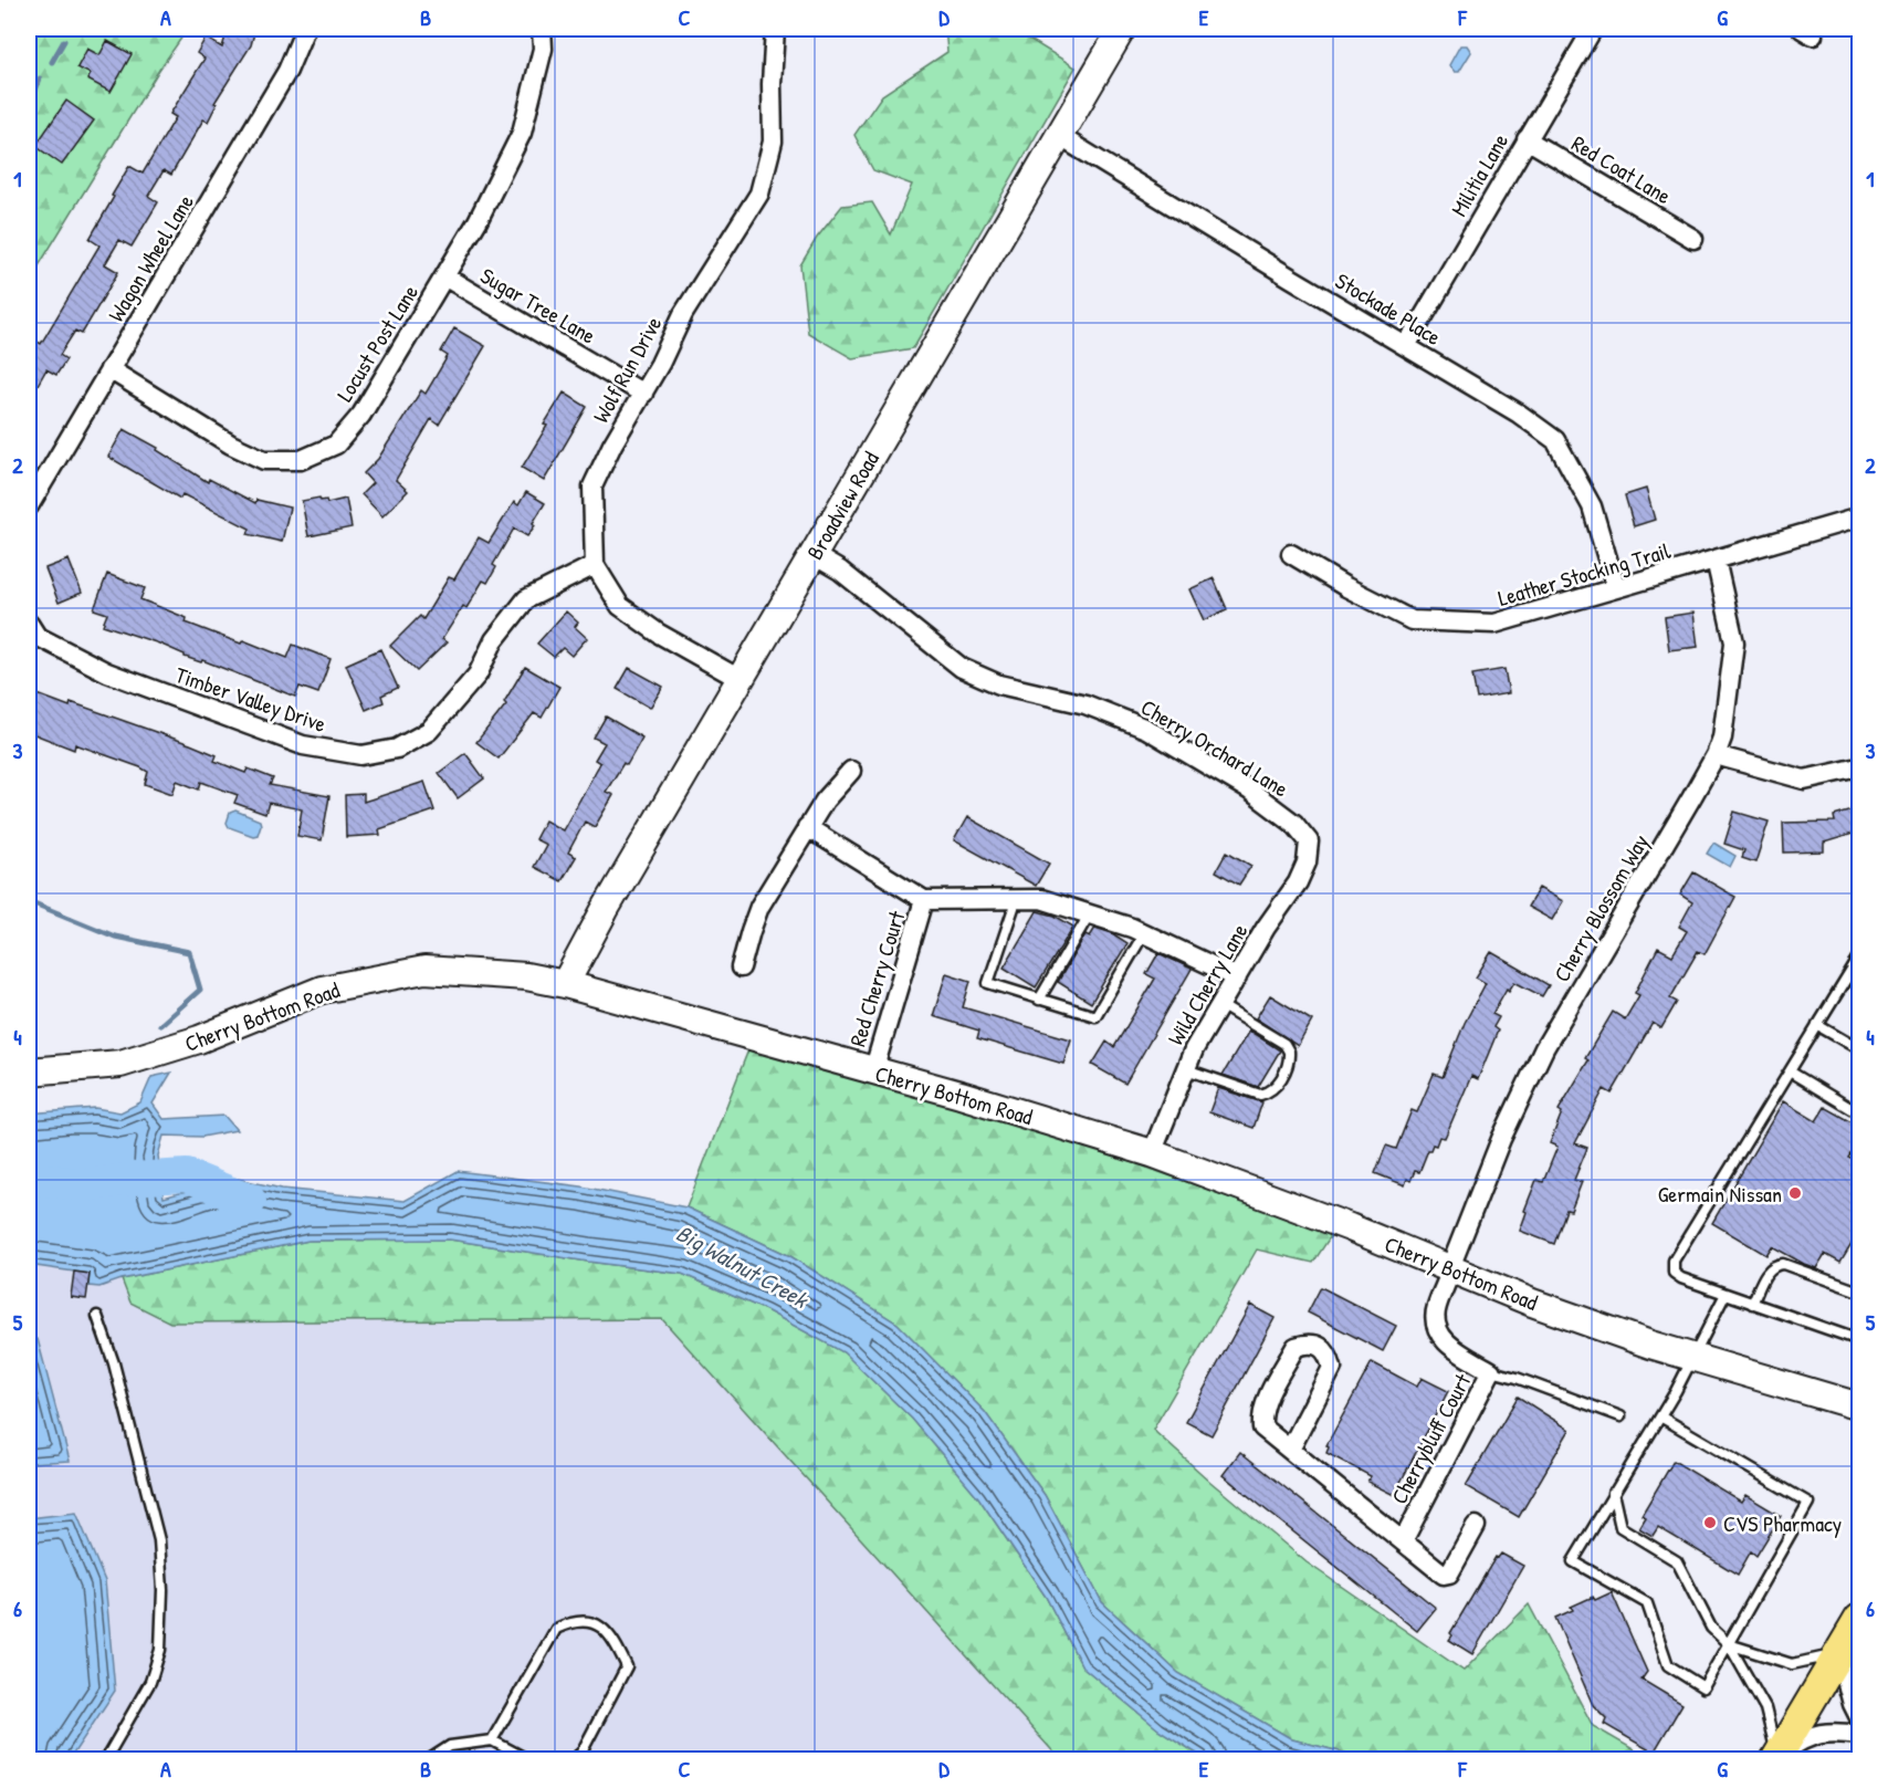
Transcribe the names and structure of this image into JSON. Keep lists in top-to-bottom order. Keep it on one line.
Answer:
{"streets":{"main road":["Broadview Road","Cherry Bottom Road"],"street":["Red Coat Lane","Militia Lane","Wagon Wheel Lane","Sugar Tree Lane","Stockade Place","Locust Post Lane","Wolf Run Drive","Leather Stocking Trail","Timber Valley Drive","Cherry Orchard Lane","Cherry Blossom Way","Red Cherry Court","Wild Cherry Lane","Cherrybluff Court"]},"crossings":[["Red Coat Lane","Militia Lane"],["Militia Lane","Stockade Place"],["Wagon Wheel Lane","Locust Post Lane"],["Sugar Tree Lane","Locust Post Lane"],["Sugar Tree Lane","Wolf Run Drive"],["Stockade Place","Broadview Road"],["Stockade Place","Leather Stocking Trail"],["Wolf Run Drive","Timber Valley Drive"],["Broadview Road","Cherry Orchard Lane"],["Broadview Road","Cherry Bottom Road"],["Leather Stocking Trail","Cherry Blossom Way"],["Cherry Orchard Lane","Wild Cherry Lane"],["Cherry Blossom Way","Cherry Bottom Road"],["Cherry Blossom Way","Cherrybluff Court"],["Red Cherry Court","Wild Cherry Lane"],["Red Cherry Court","Cherry Bottom Road"],["Wild Cherry Lane","Cherry Bottom Road"],["Cherry Bottom Road","Cherrybluff Court"]],"water":["Big Walnut Creek"],"places":["Germain Nissan","CVS Pharmacy"],"grid":{"columns":["A","B","C","D","E","F","G"],"rows":["1","2","3","4","5","6"]}}
